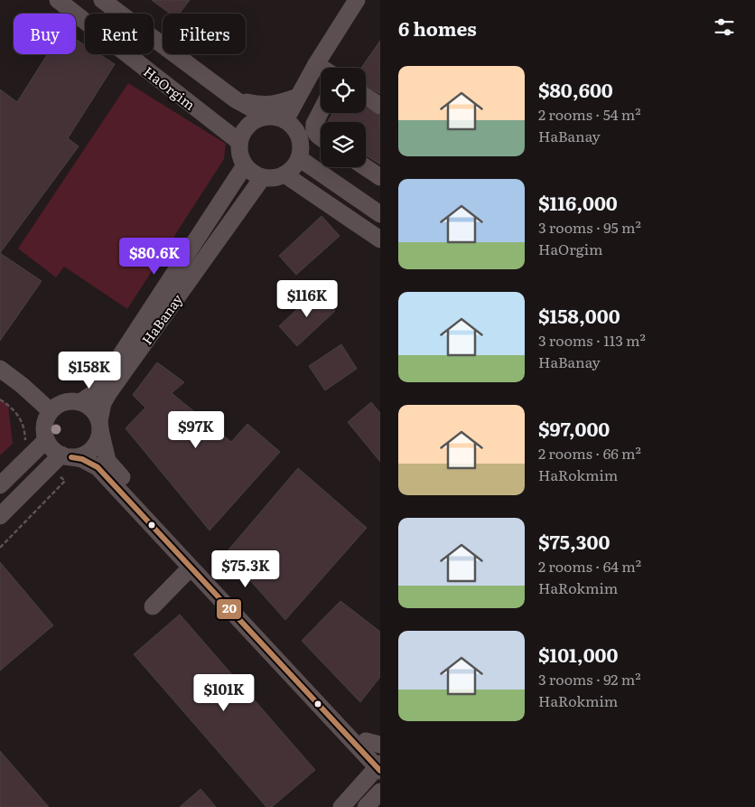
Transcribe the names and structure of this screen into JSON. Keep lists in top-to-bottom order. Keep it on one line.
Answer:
{"streets":{"street":["HaOrgim","HaBanay"]},"crossings":[["HaOrgim","HaBanay"]],"lines":["transit line 20"],"page":{"heading":"6 homes","chip":["Buy","Rent","Filters"],"list":[{"name":"$80,600","note":"2 rooms · 54 m² · HaBanay"},{"name":"$116,000","note":"3 rooms · 95 m² · HaOrgim"},{"name":"$158,000","note":"3 rooms · 113 m² · HaBanay"},{"name":"$97,000","note":"2 rooms · 66 m² · HaRokmim"},{"name":"$75,300","note":"2 rooms · 64 m² · HaRokmim"},{"name":"$101,000","note":"3 rooms · 92 m² · HaRokmim"}],"price":["$80.6K","$116K","$158K","$97K","$75.3K","$101K"]}}
